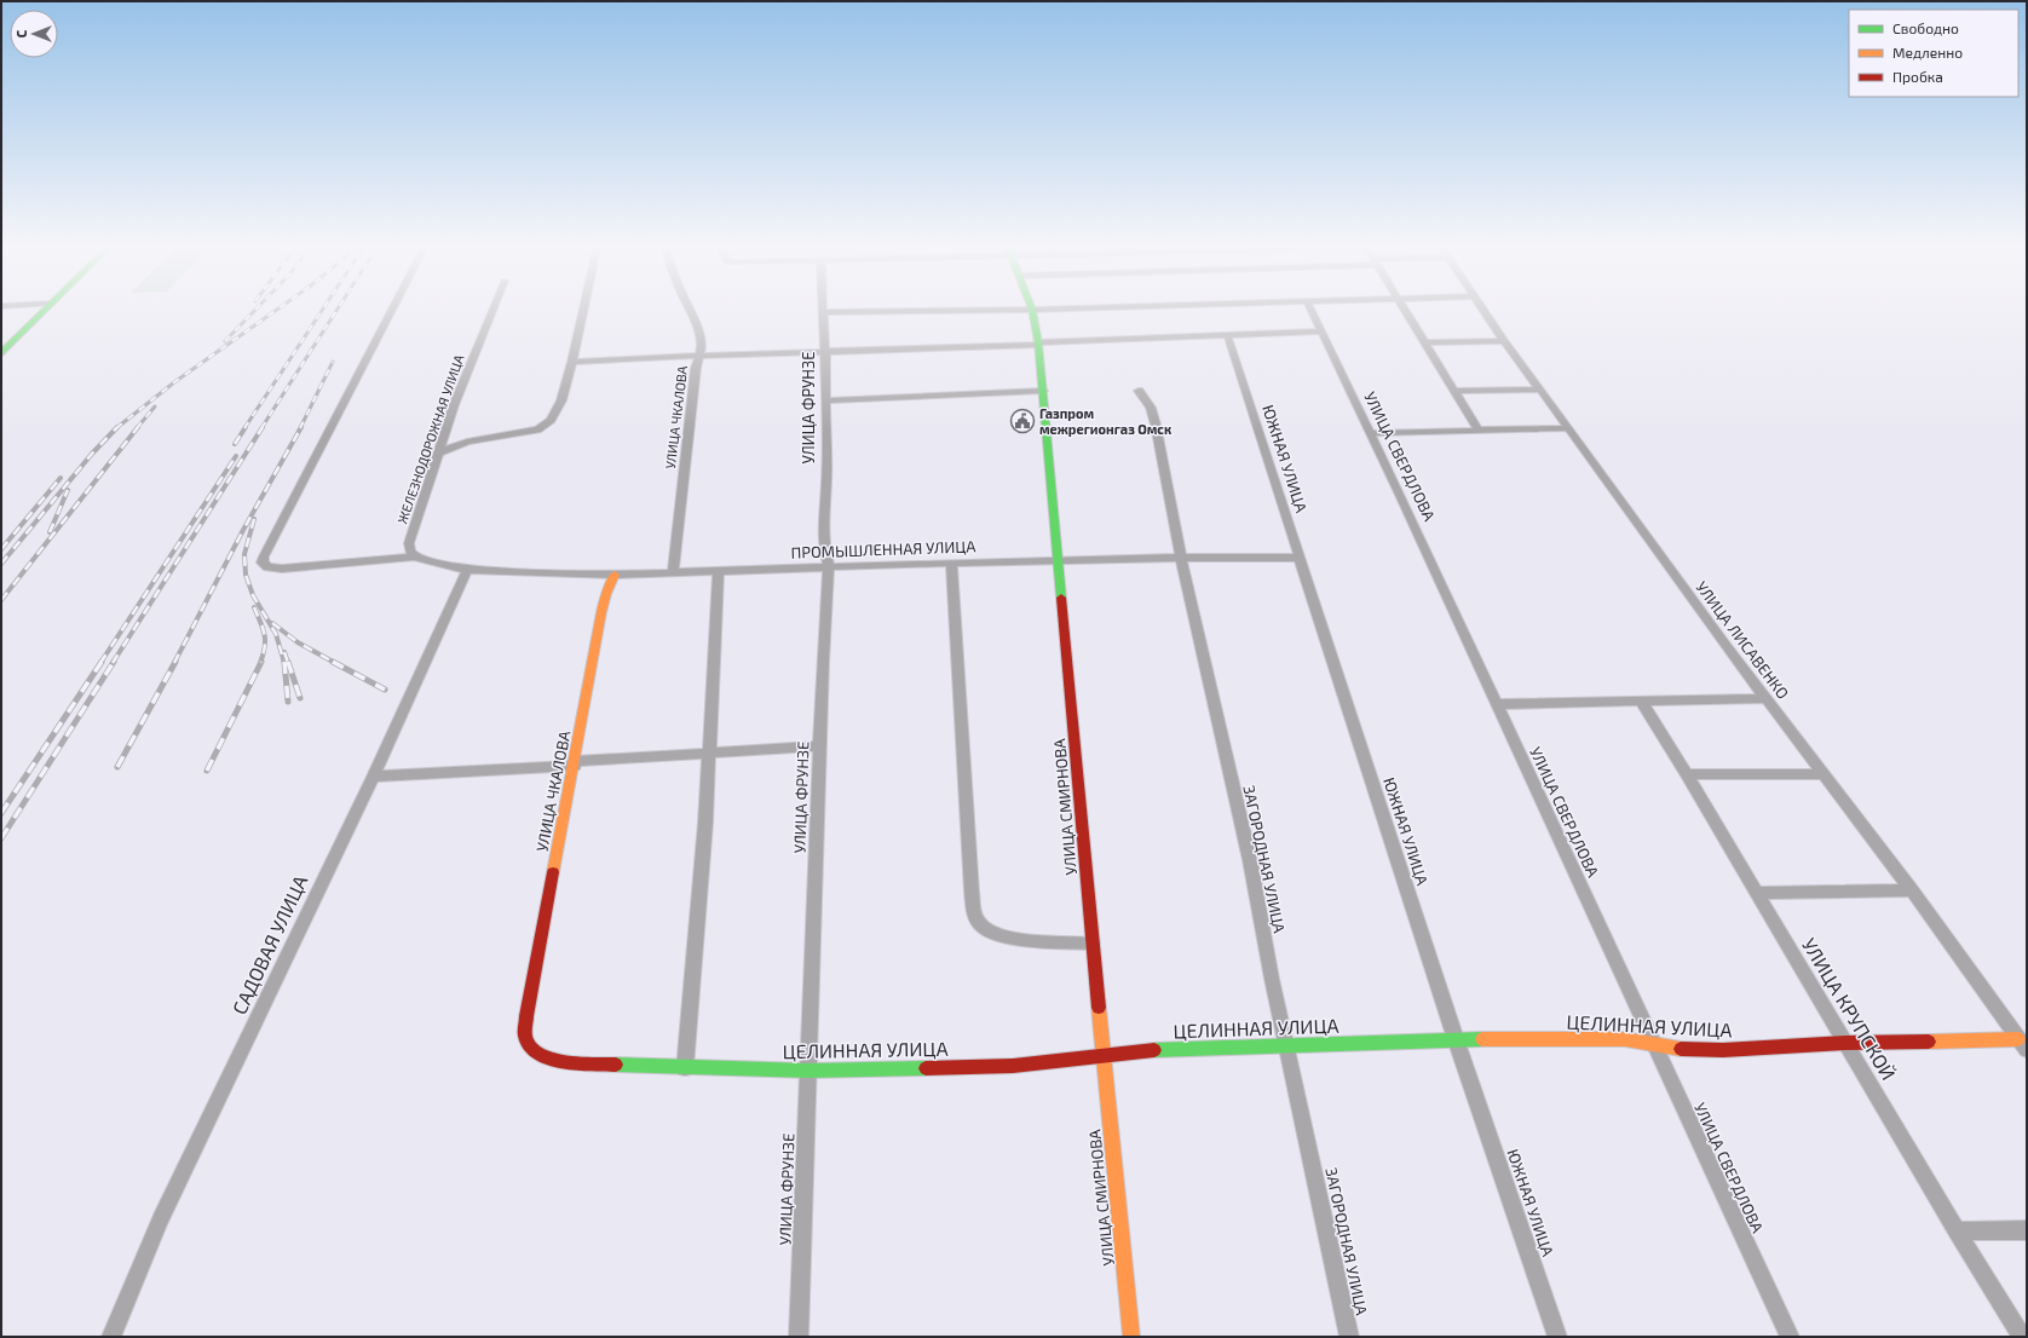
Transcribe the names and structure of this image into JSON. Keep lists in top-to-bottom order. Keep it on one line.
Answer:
{"streets":{"street":["УЛИЦА ФРУНЗЕ","УЛИЦА ЧКАЛОВА","ЖЕЛЕЗНОДОРОЖНАЯ УЛИЦА","УЛИЦА СВЕРДЛОВА","ЮЖНАЯ УЛИЦА","ПРОМЫШЛЕННАЯ УЛИЦА","УЛИЦА ЛИСАВЕНКО","УЛИЦА СМИРНОВА","ЗАГОРОДНАЯ УЛИЦА","САДОВАЯ УЛИЦА","УЛИЦА КРУПСКОЙ","ЦЕЛИННАЯ УЛИЦА"]},"crossings":[["УЛИЦА ФРУНЗЕ","ПРОМЫШЛЕННАЯ УЛИЦА"],["УЛИЦА ФРУНЗЕ","ЦЕЛИННАЯ УЛИЦА"],["УЛИЦА ЧКАЛОВА","ПРОМЫШЛЕННАЯ УЛИЦА"],["УЛИЦА ЧКАЛОВА","ЦЕЛИННАЯ УЛИЦА"],["УЛИЦА СВЕРДЛОВА","ЦЕЛИННАЯ УЛИЦА"],["ЮЖНАЯ УЛИЦА","ПРОМЫШЛЕННАЯ УЛИЦА"],["ЮЖНАЯ УЛИЦА","ЦЕЛИННАЯ УЛИЦА"],["ПРОМЫШЛЕННАЯ УЛИЦА","УЛИЦА СМИРНОВА"],["ПРОМЫШЛЕННАЯ УЛИЦА","ЗАГОРОДНАЯ УЛИЦА"],["ПРОМЫШЛЕННАЯ УЛИЦА","САДОВАЯ УЛИЦА"],["УЛИЦА ЛИСАВЕНКО","ЦЕЛИННАЯ УЛИЦА"],["УЛИЦА СМИРНОВА","ЦЕЛИННАЯ УЛИЦА"],["ЗАГОРОДНАЯ УЛИЦА","ЦЕЛИННАЯ УЛИЦА"],["УЛИЦА КРУПСКОЙ","ЦЕЛИННАЯ УЛИЦА"]],"places":{"public building":["Газпром межрегионгаз Омск"]},"legend":["Свободно","Медленно","Пробка"],"north":"left"}
